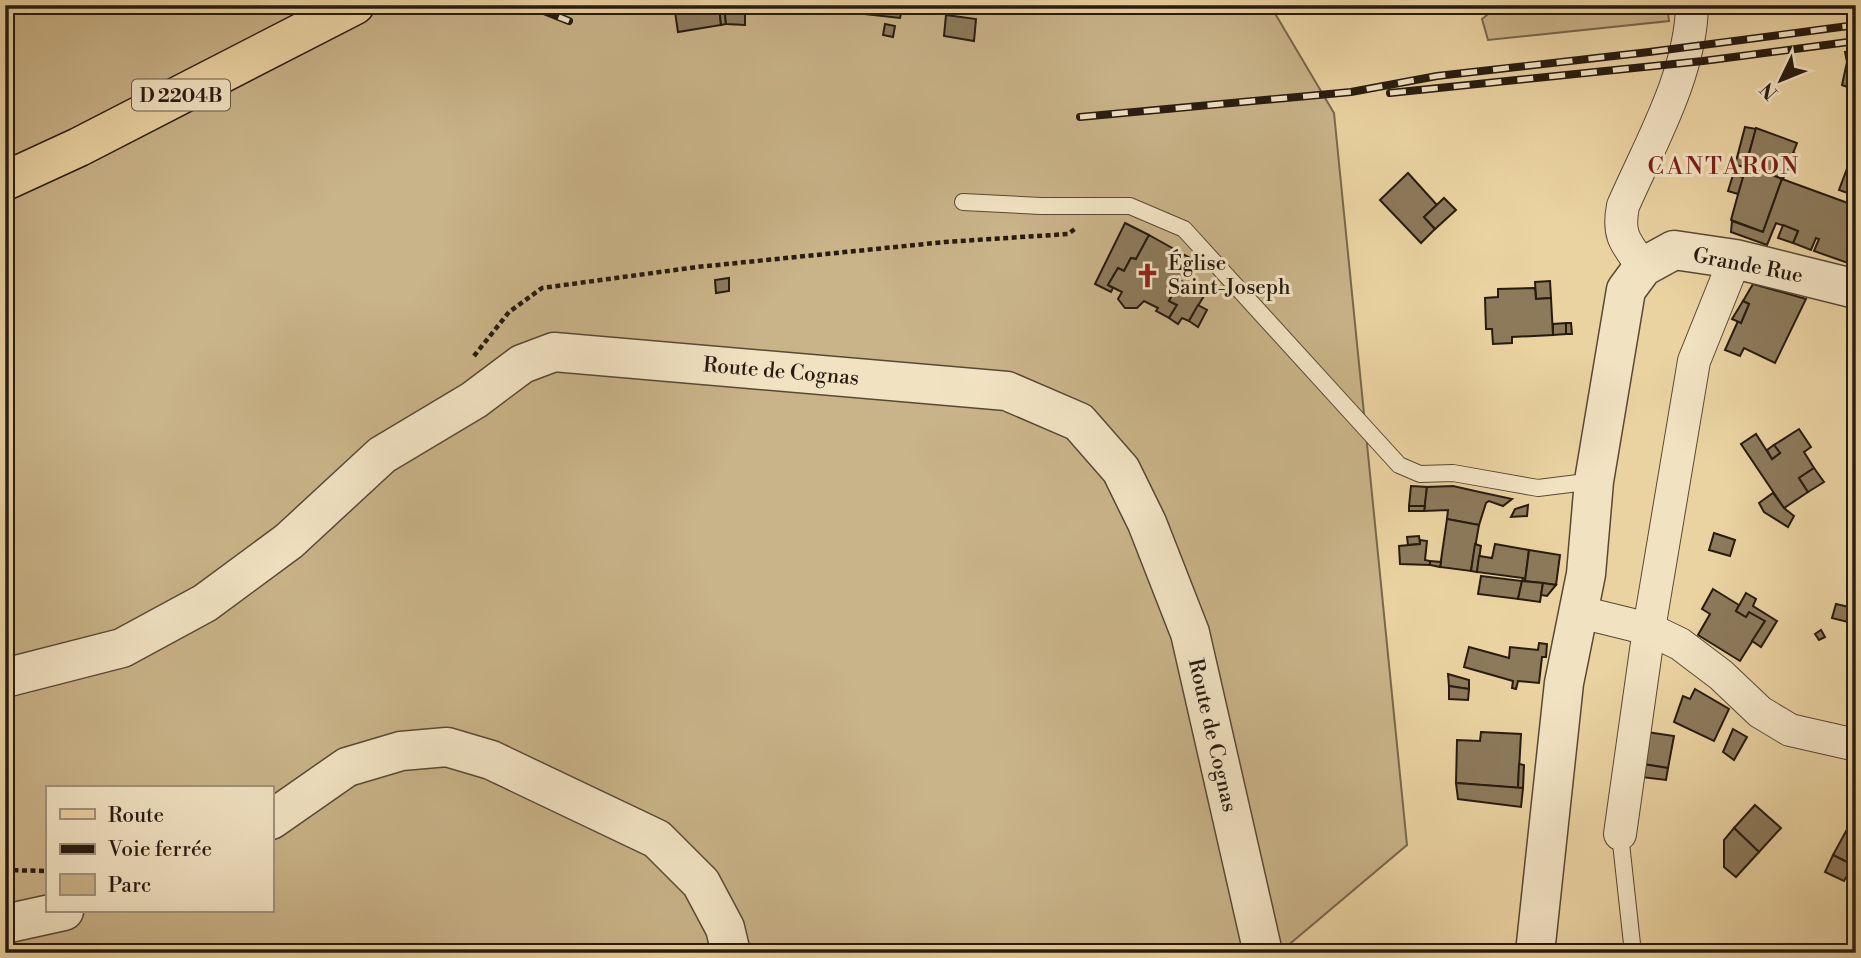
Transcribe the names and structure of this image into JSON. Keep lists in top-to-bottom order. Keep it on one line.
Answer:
{"streets":{"main road":["D 2204B"],"street":["Grande Rue","Route de Cognas"]},"districts":["CANTARON"],"places":{"church":["Église Saint-Joseph"]},"legend":["Route","Voie ferrée","Parc"],"north":"bottom left"}
